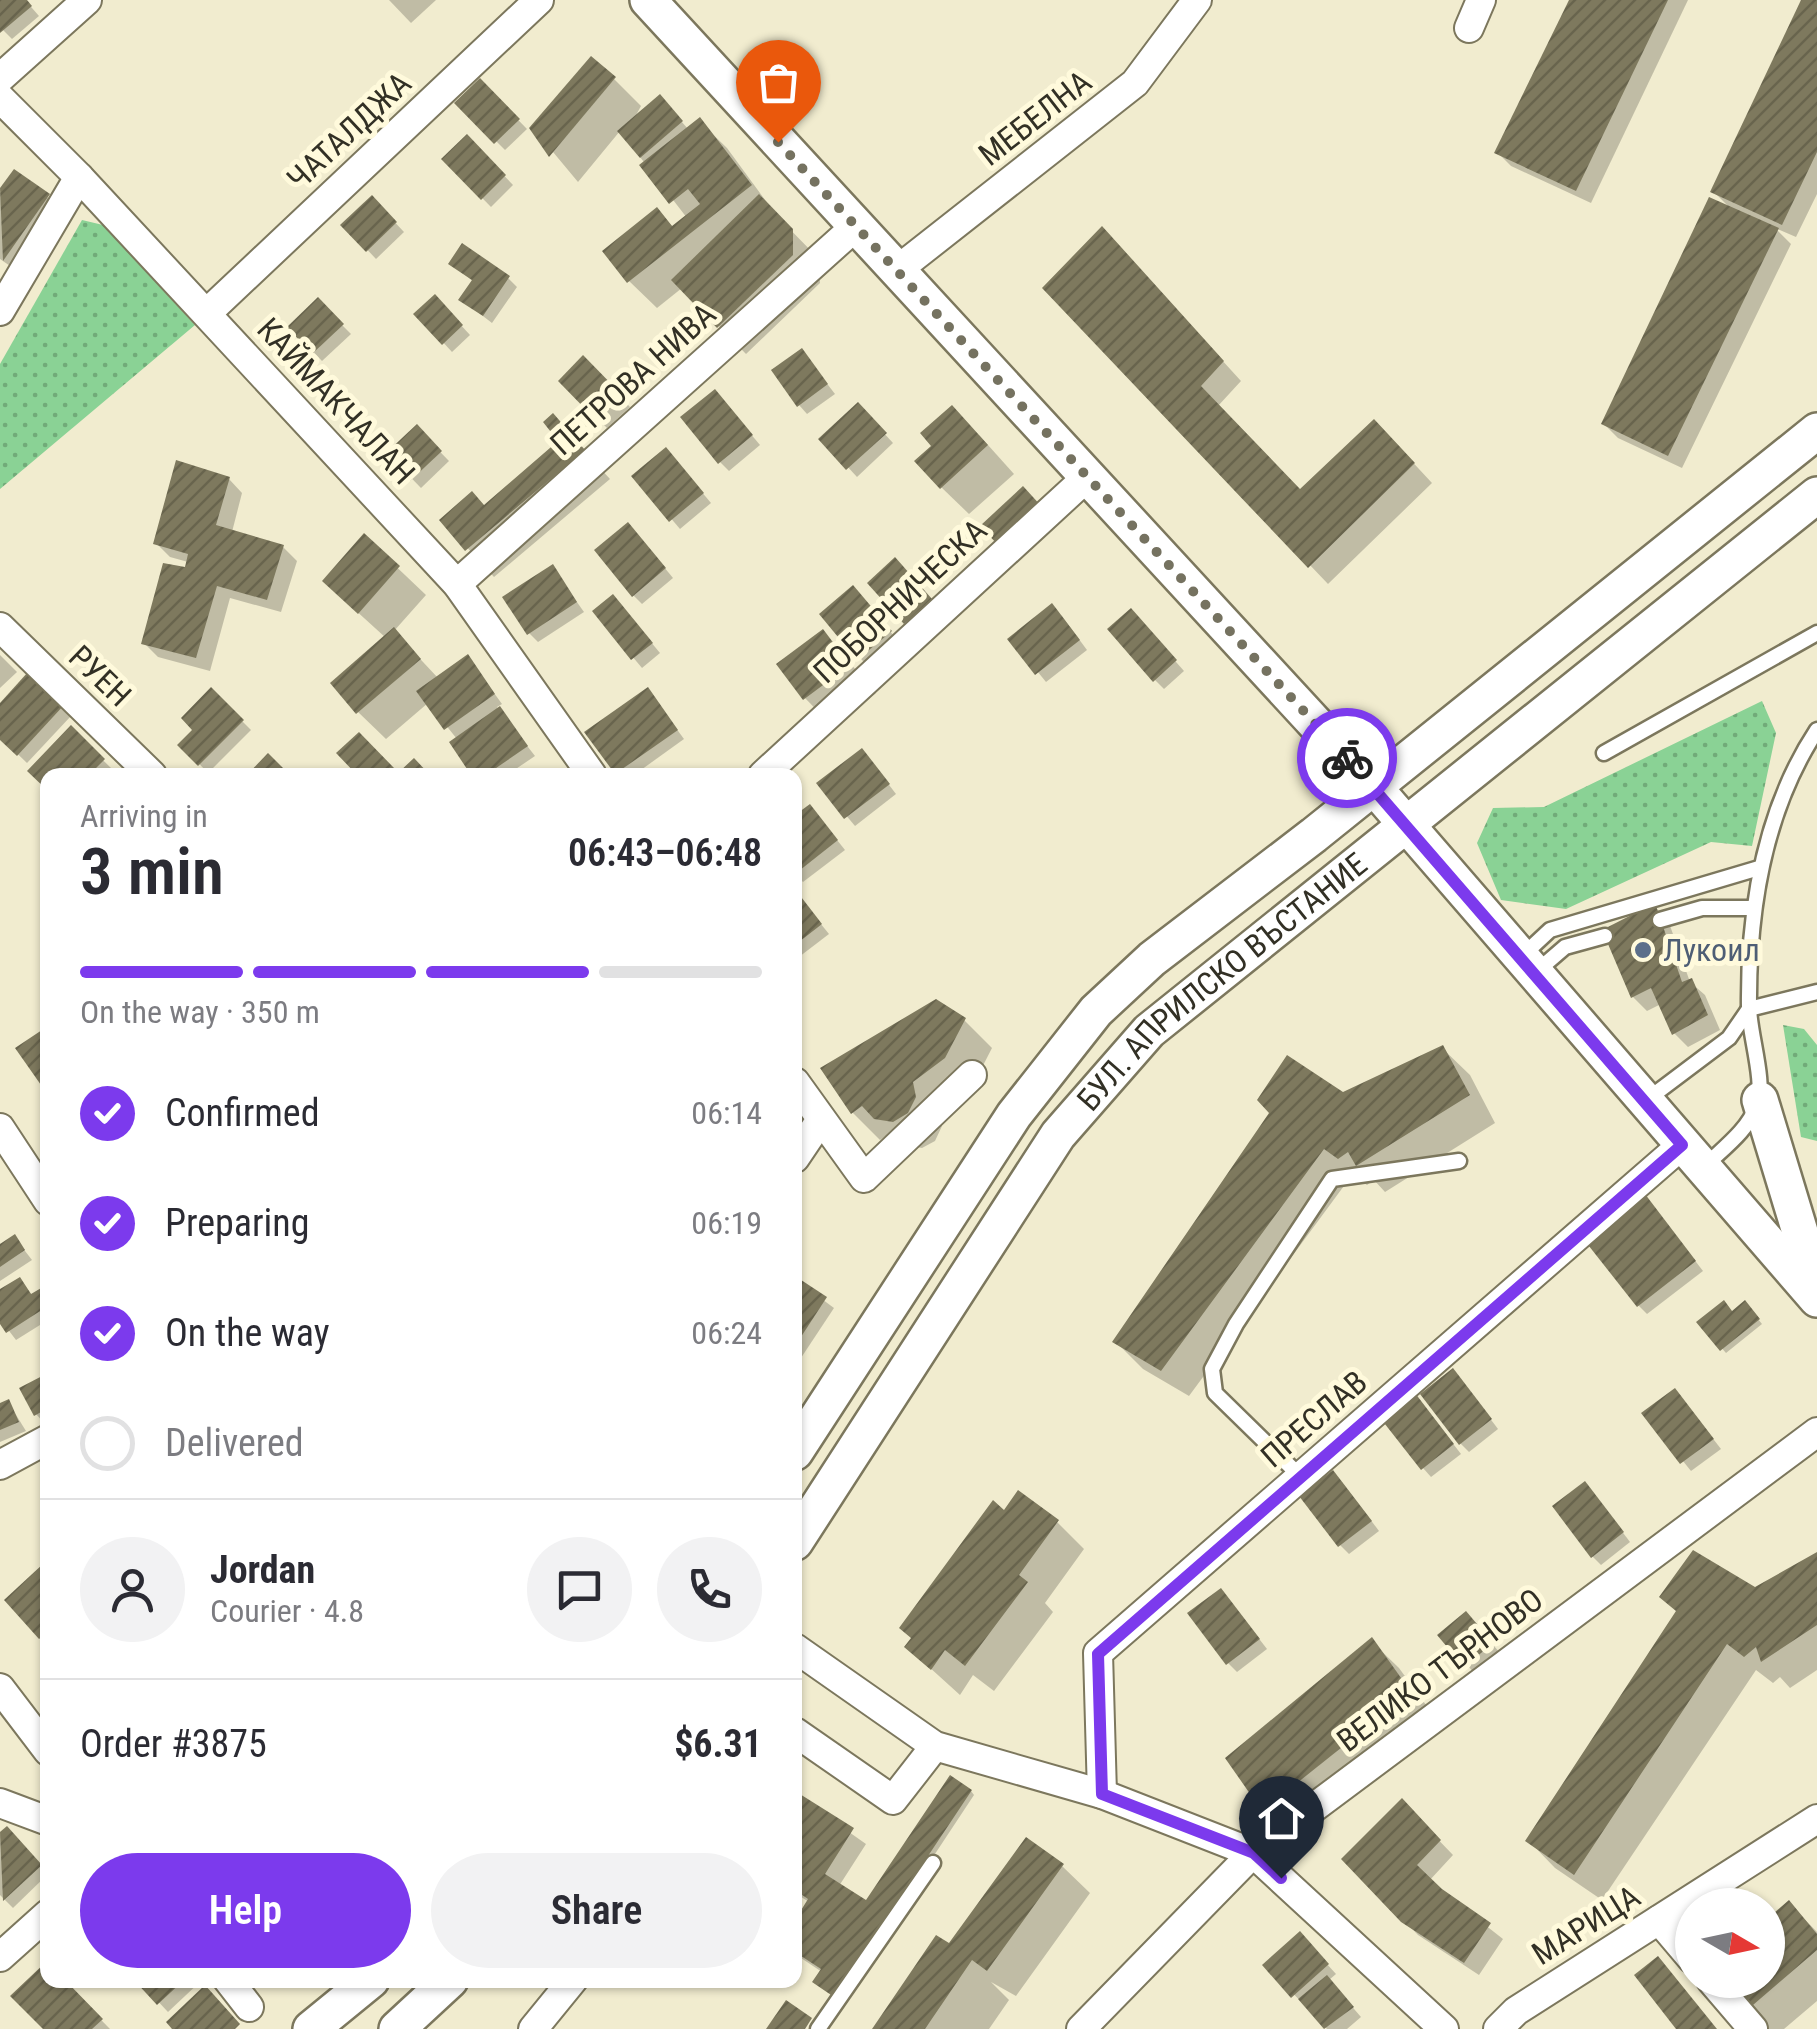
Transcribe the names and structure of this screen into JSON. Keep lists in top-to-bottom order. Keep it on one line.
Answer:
{"streets":{"street":["МЕБЕЛНА","ЧАТАЛДЖА","ПЕТРОВА НИВА","КАЙМАКЧАЛАН","ПОБОРНИЧЕСКА","РУЕН","БУЛ. АПРИЛСКО ВЪСТАНИЕ","ПРЕСЛАВ","ВЕЛИКО ТЪРНОВО","МАРИЦА"]},"crossings":[["ЧАТАЛДЖА","КАЙМАКЧАЛАН"],["ПЕТРОВА НИВА","КАЙМАКЧАЛАН"]],"places":["Лукоил"],"north":"right","page":{"heading":["3 min","Arriving in","06:43–06:48"],"panel":["Jordan","Courier · 4.8","Order #3875","$6.31"],"bar":"On the way · 350 m","list":[["Confirmed","06:14"],["Preparing","06:19"],["On the way","06:24"],"Delivered"],"buttons":["Help","Share"]}}
